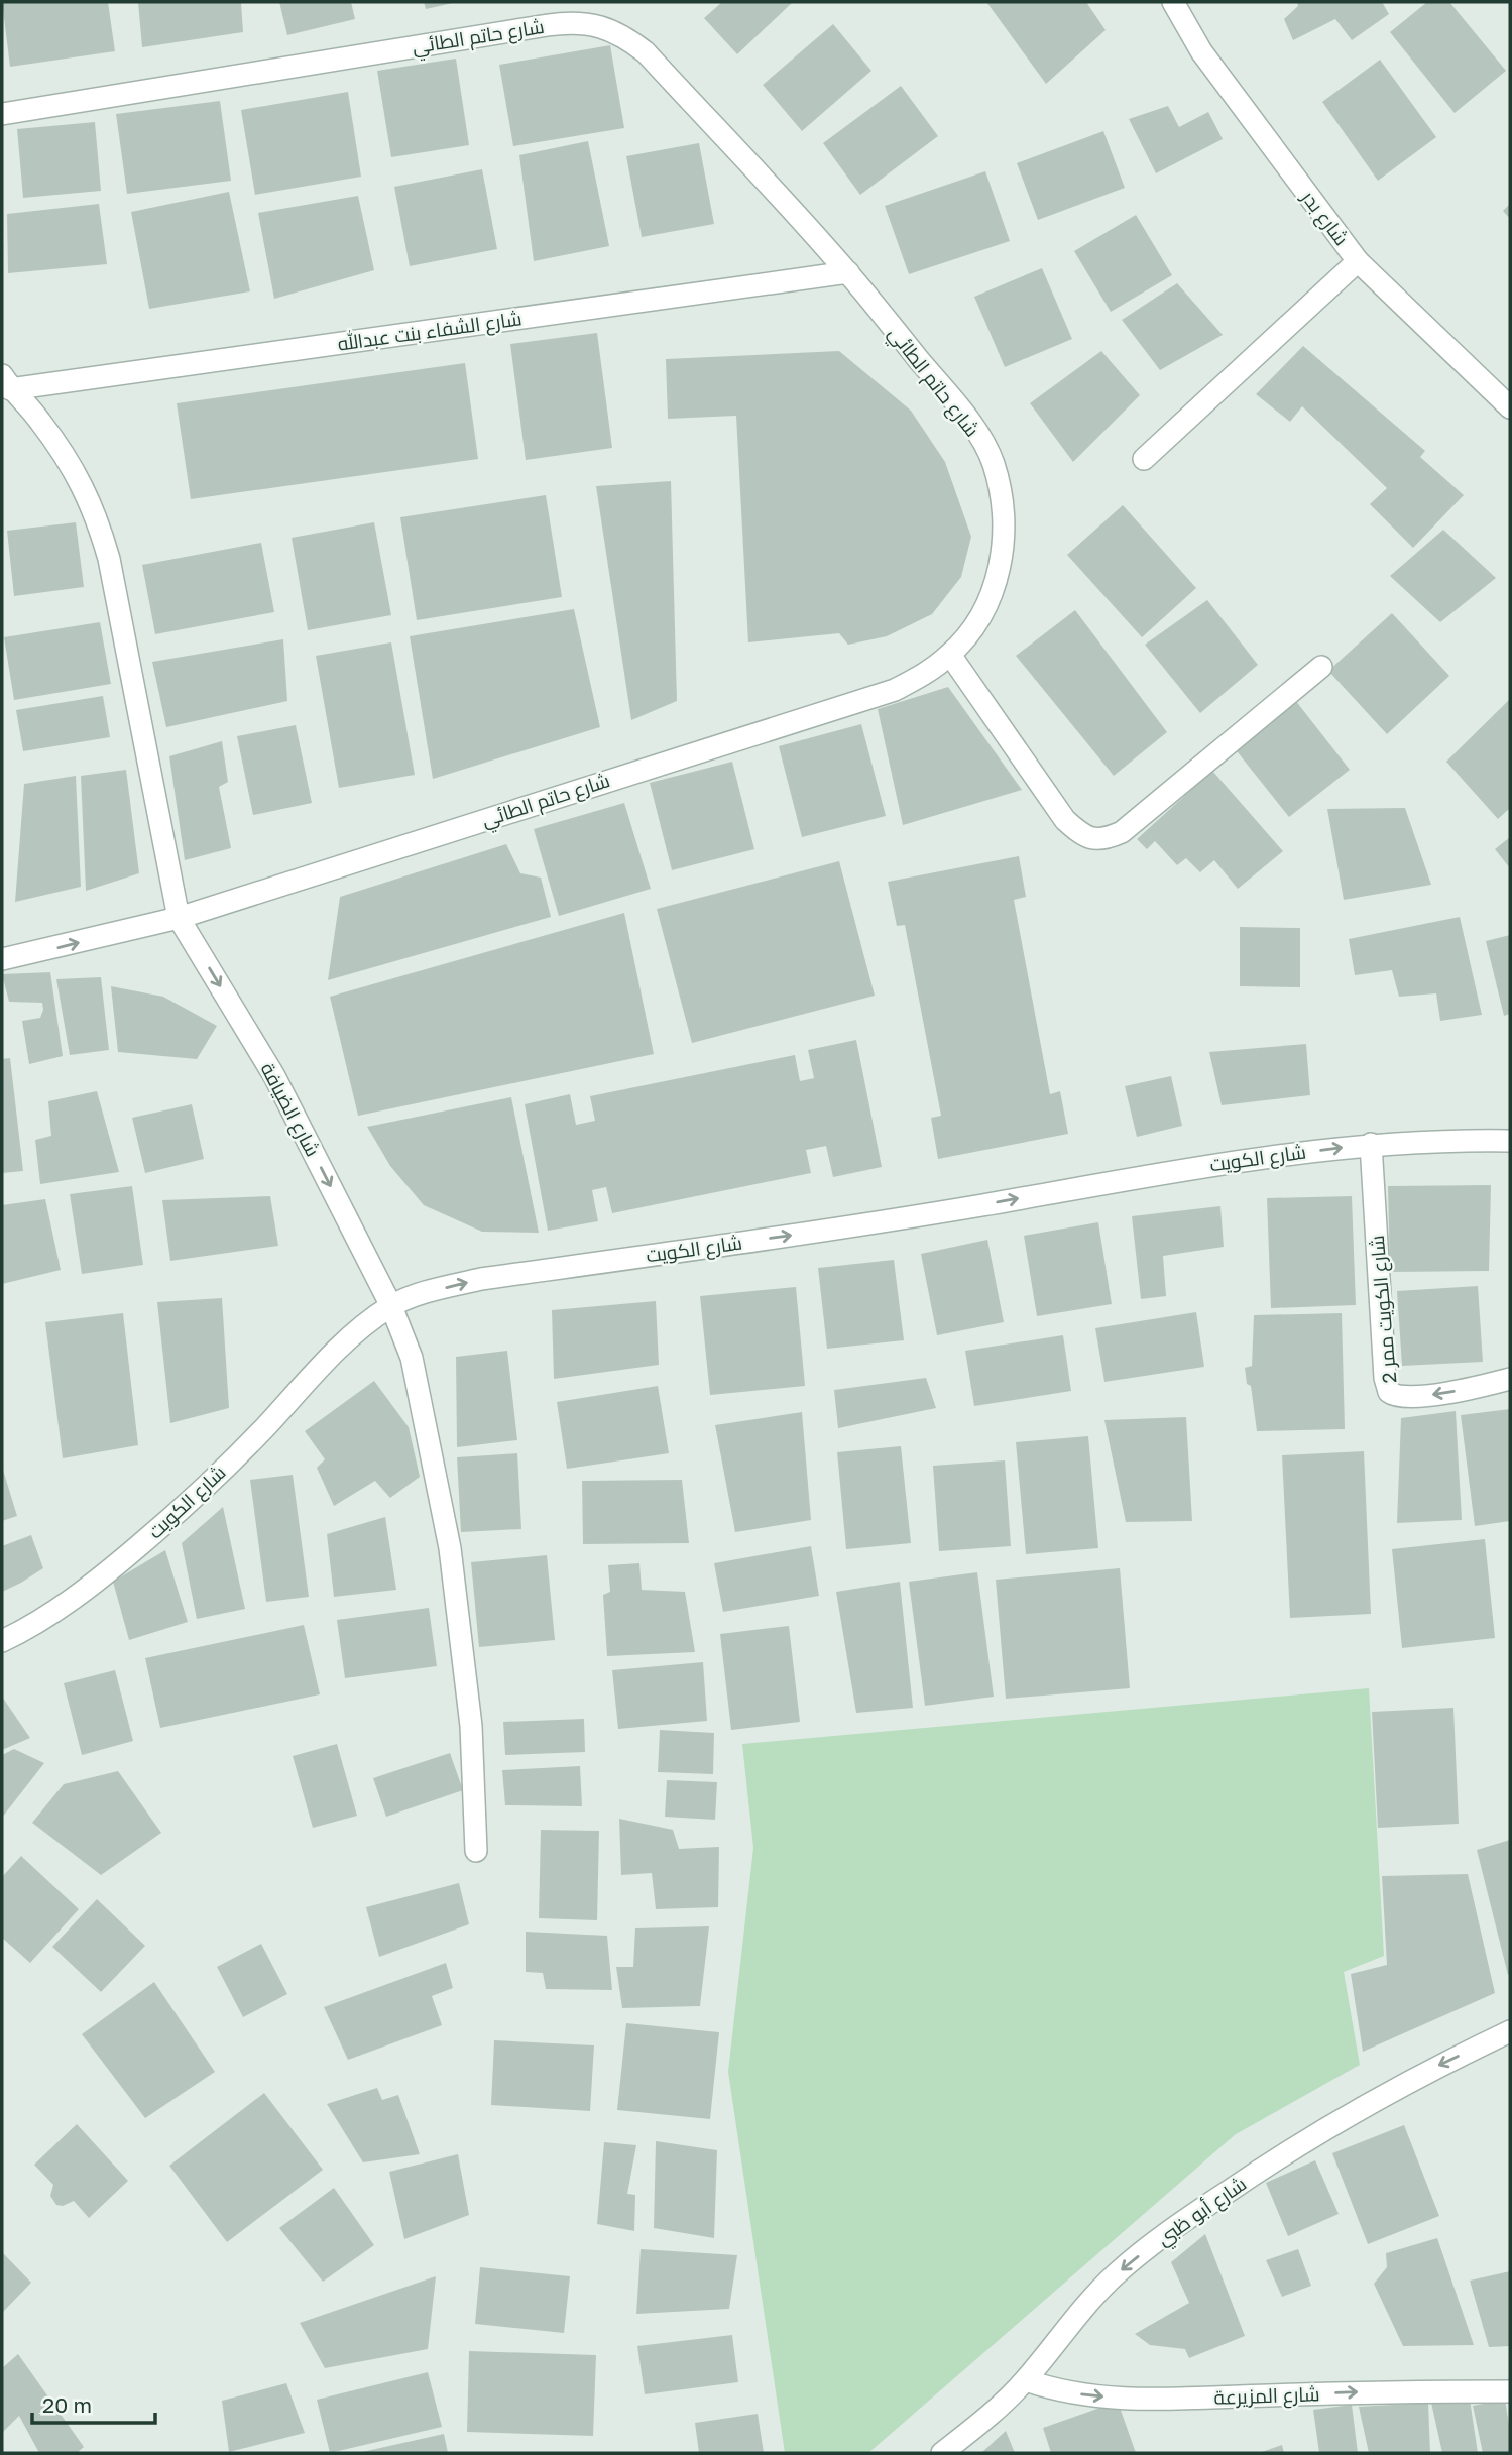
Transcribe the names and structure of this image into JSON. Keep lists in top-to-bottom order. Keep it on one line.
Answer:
{"streets":{"street":["شارع حاتم الطائي","شارع بدر","شارع الشفاء بنت عبدالله","شارع الضيافة","شارع الكويت","شارع الكويت ممر 2","شارع أبو ظبي","شارع المزيرعة"]},"crossings":[["شارع حاتم الطائي","شارع الشفاء بنت عبدالله"],["شارع حاتم الطائي","شارع الضيافة"],["شارع الضيافة","شارع الكويت"],["شارع الكويت","شارع الكويت ممر 2"],["شارع أبو ظبي","شارع المزيرعة"]],"one_way":["شارع الضيافة","شارع الكويت","شارع أبو ظبي","شارع المزيرعة"],"scale_bar":"20 m"}
